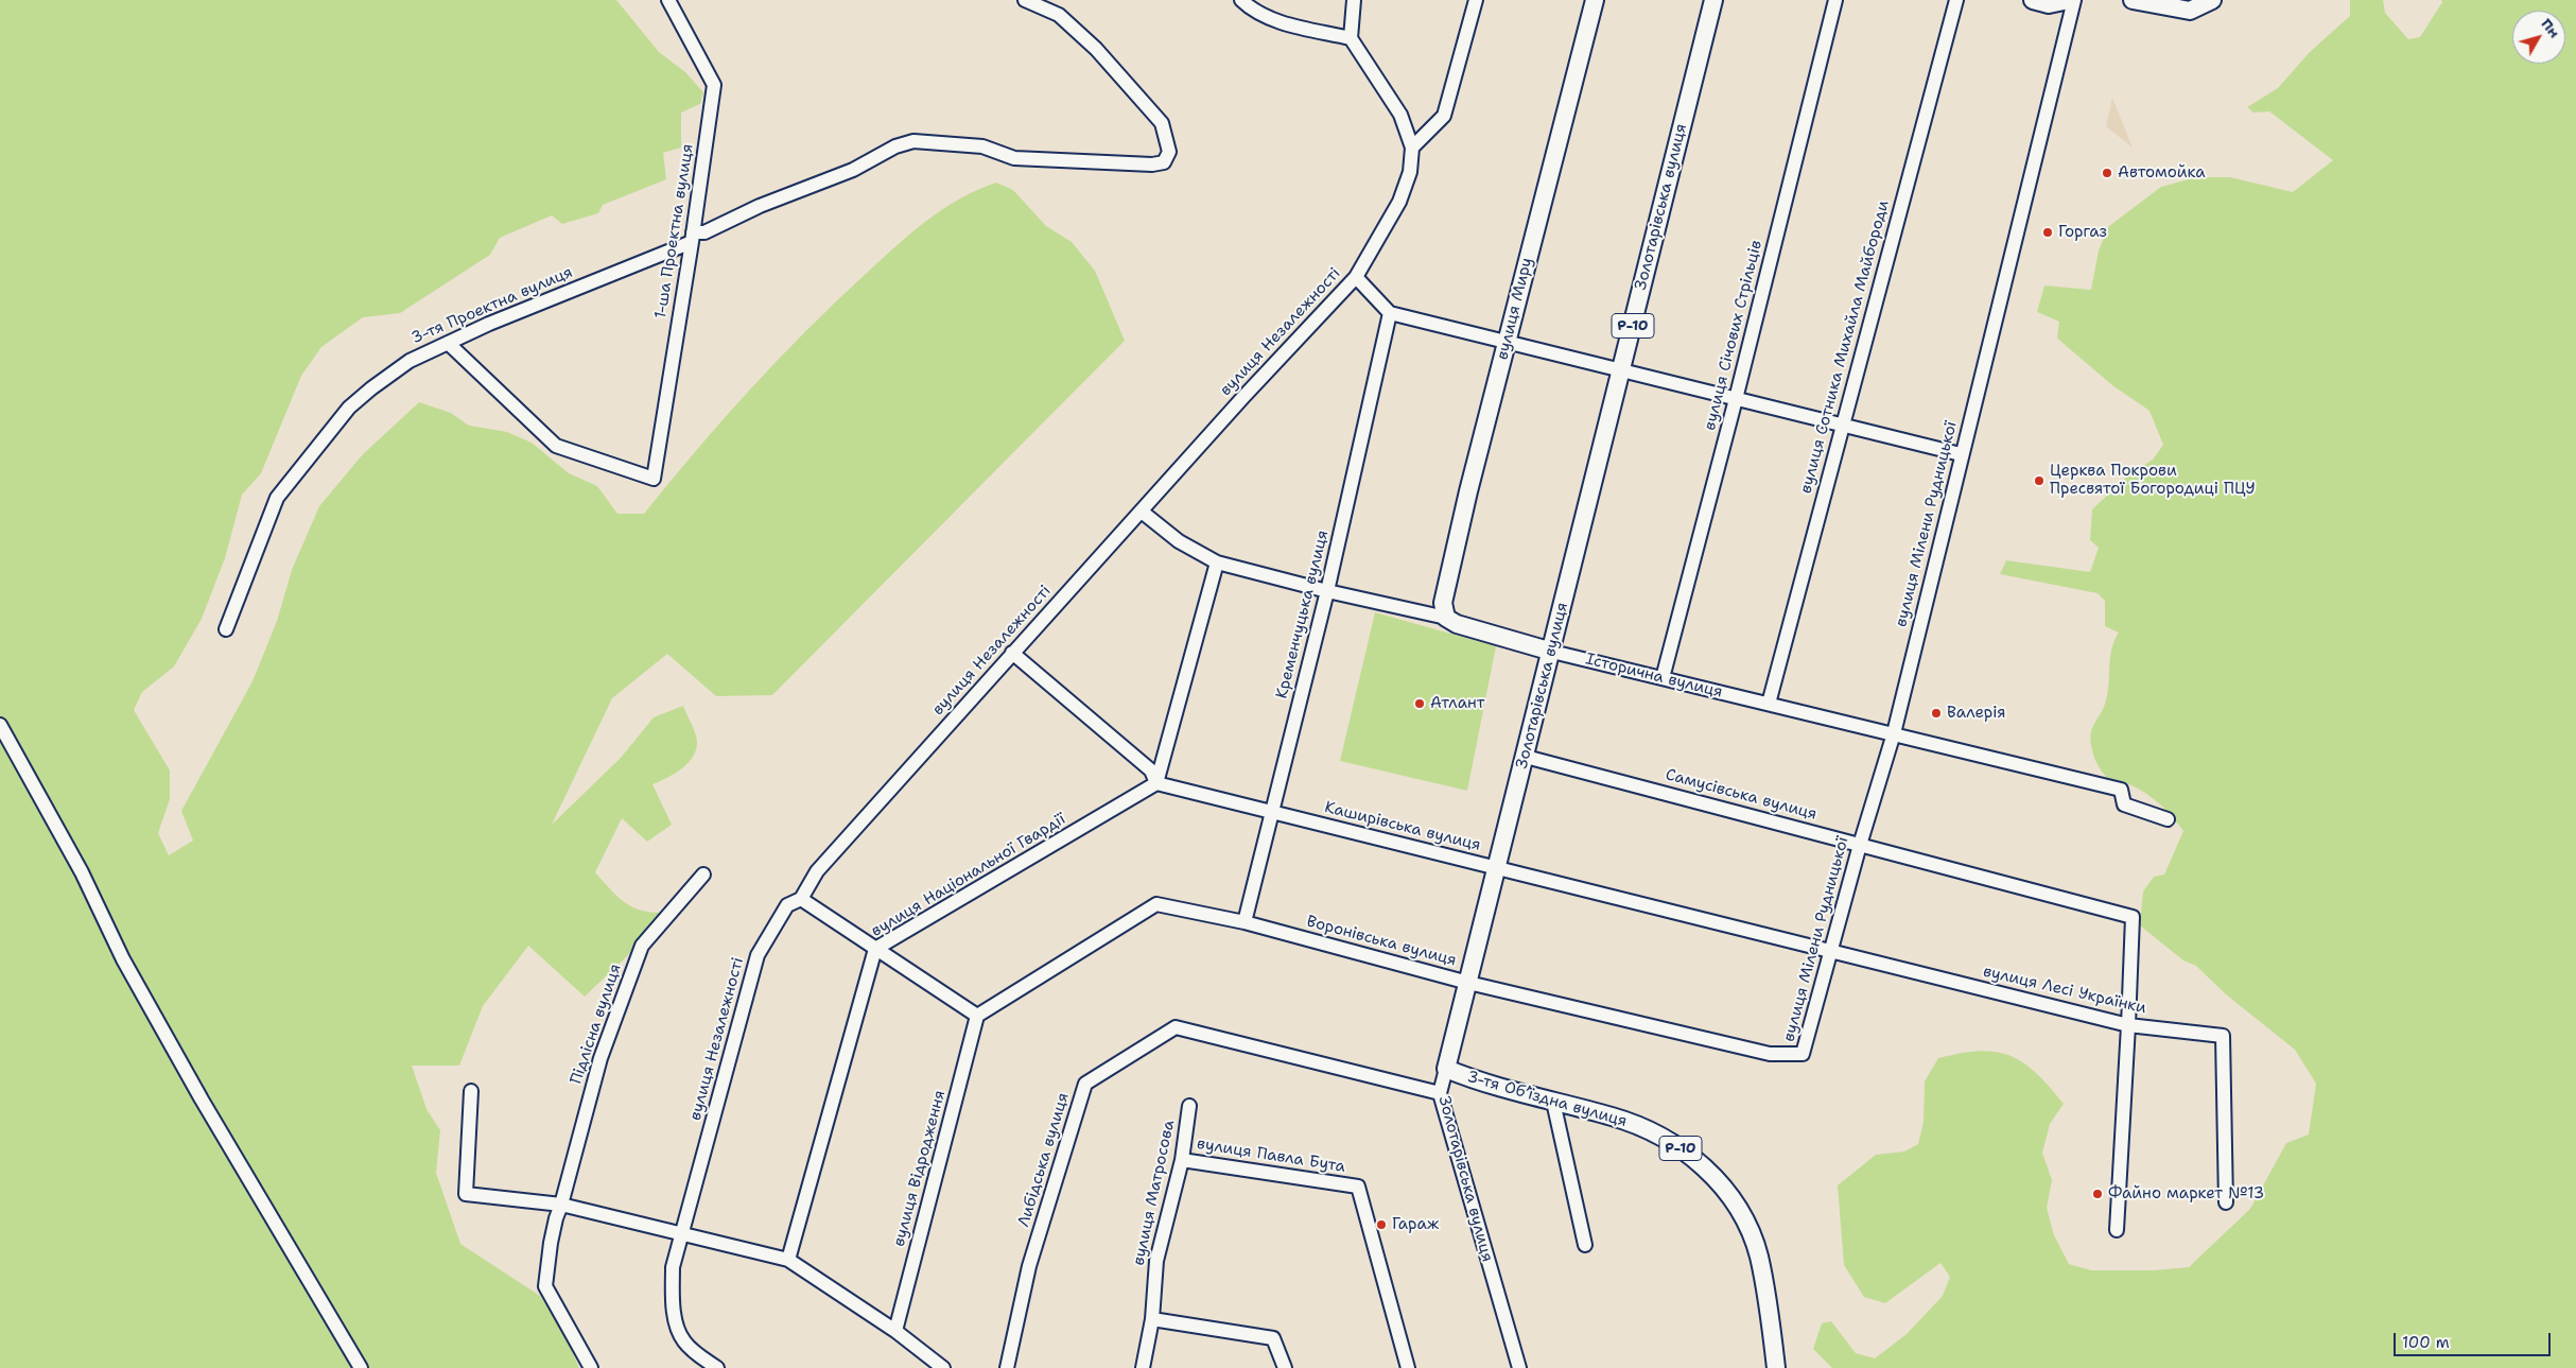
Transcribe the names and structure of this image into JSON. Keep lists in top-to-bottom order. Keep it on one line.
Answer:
{"streets":{"main road":["Золотарівська вулиця","вулиця Миру","Р-10","Історична вулиця","3-тя Обʼїздна вулиця"],"street":["1-ша Проектна вулиця","3-тя Проектна вулиця","вулиця Незалежності","вулиця Січових Стрільців","вулиця Сотника Михайла Майбороди","вулиця Мілени Рудницької","Кременчуцька вулиця","Самусівська вулиця","Каширівська вулиця","вулиця Національної Гвардії","Воронівська вулиця","вулиця Лесі Українки","Підлісна вулиця","вулиця Павла Бута","Либідська вулиця","вулиця Відродження","вулиця Матросова"]},"crossings":[["Золотарівська вулиця","Історична вулиця"],["Золотарівська вулиця","Самусівська вулиця"],["Золотарівська вулиця","Каширівська вулиця"],["Золотарівська вулиця","Воронівська вулиця"],["Золотарівська вулиця","3-тя Обʼїздна вулиця"],["Золотарівська вулиця","Либідська вулиця"],["1-ша Проектна вулиця","3-тя Проектна вулиця"],["вулиця Миру","Історична вулиця"],["вулиця Незалежності","Історична вулиця"],["вулиця Січових Стрільців","Історична вулиця"],["вулиця Сотника Михайла Майбороди","Історична вулиця"],["вулиця Мілени Рудницької","Історична вулиця"],["вулиця Мілени Рудницької","Самусівська вулиця"],["вулиця Мілени Рудницької","Каширівська вулиця"],["вулиця Мілени Рудницької","Воронівська вулиця"],["вулиця Мілени Рудницької","вулиця Лесі Українки"],["Кременчуцька вулиця","Історична вулиця"],["Кременчуцька вулиця","Каширівська вулиця"],["Кременчуцька вулиця","Воронівська вулиця"],["Самусівська вулиця","вулиця Лесі Українки"],["Каширівська вулиця","вулиця Національної Гвардії"],["Каширівська вулиця","вулиця Лесі Українки"],["Воронівська вулиця","вулиця Відродження"],["вулиця Павла Бута","вулиця Матросова"]],"places":["Автомойка","Горгаз","Церква Покрови Пресвятої Богородиці ПЦУ","Атлант","Валерія","Файно маркет №13","Гараж"],"scale_bar":"100 m","north":"top right"}
